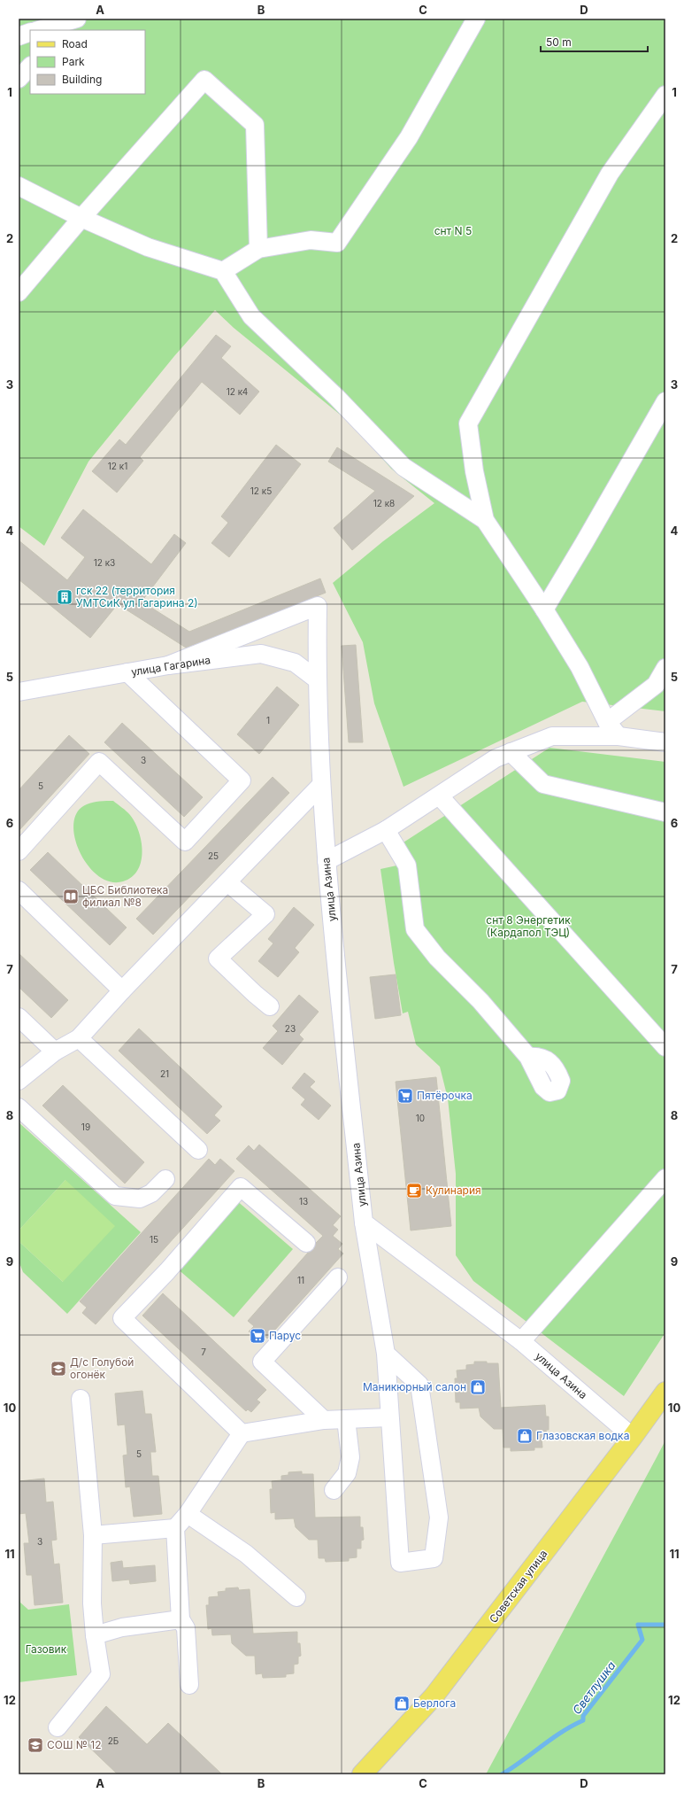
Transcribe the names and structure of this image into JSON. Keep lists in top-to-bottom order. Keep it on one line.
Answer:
{"streets":{"main road":["Советская улица"],"street":["улица Гагарина","улица Азина"]},"crossings":[["улица Гагарина","улица Азина"],["улица Азина","Советская улица"]],"water":["Светлушка"],"parks":["снт N 5","снт 8 Энергетик (Кардапол ТЭЦ)","Газовик"],"places":{"building":["гск 22 (территория УМТСиК ул Гагарина 2)"],"library":["ЦБС Библиотека филиал №8"],"supermarket":["Пятёрочка","Парус"],"cafe":["Кулинария"],"school or university":["Д/с Голубой огонёк","СОШ № 12"],"shop":["Маникюрный салон","Глазовская водка","Берлога"]},"house_numbers":["12 к4","12 к1","12 к5","12 к8","12 к3","1","3","5","25","23","21","10","19","13","15","11","7","5","3","2Б"],"legend":["Road","Park","Building"],"scale_bar":"50 m","grid":{"columns":["A","B","C","D"],"rows":["1","2","3","4","5","6","7","8","9","10","11","12"]}}
